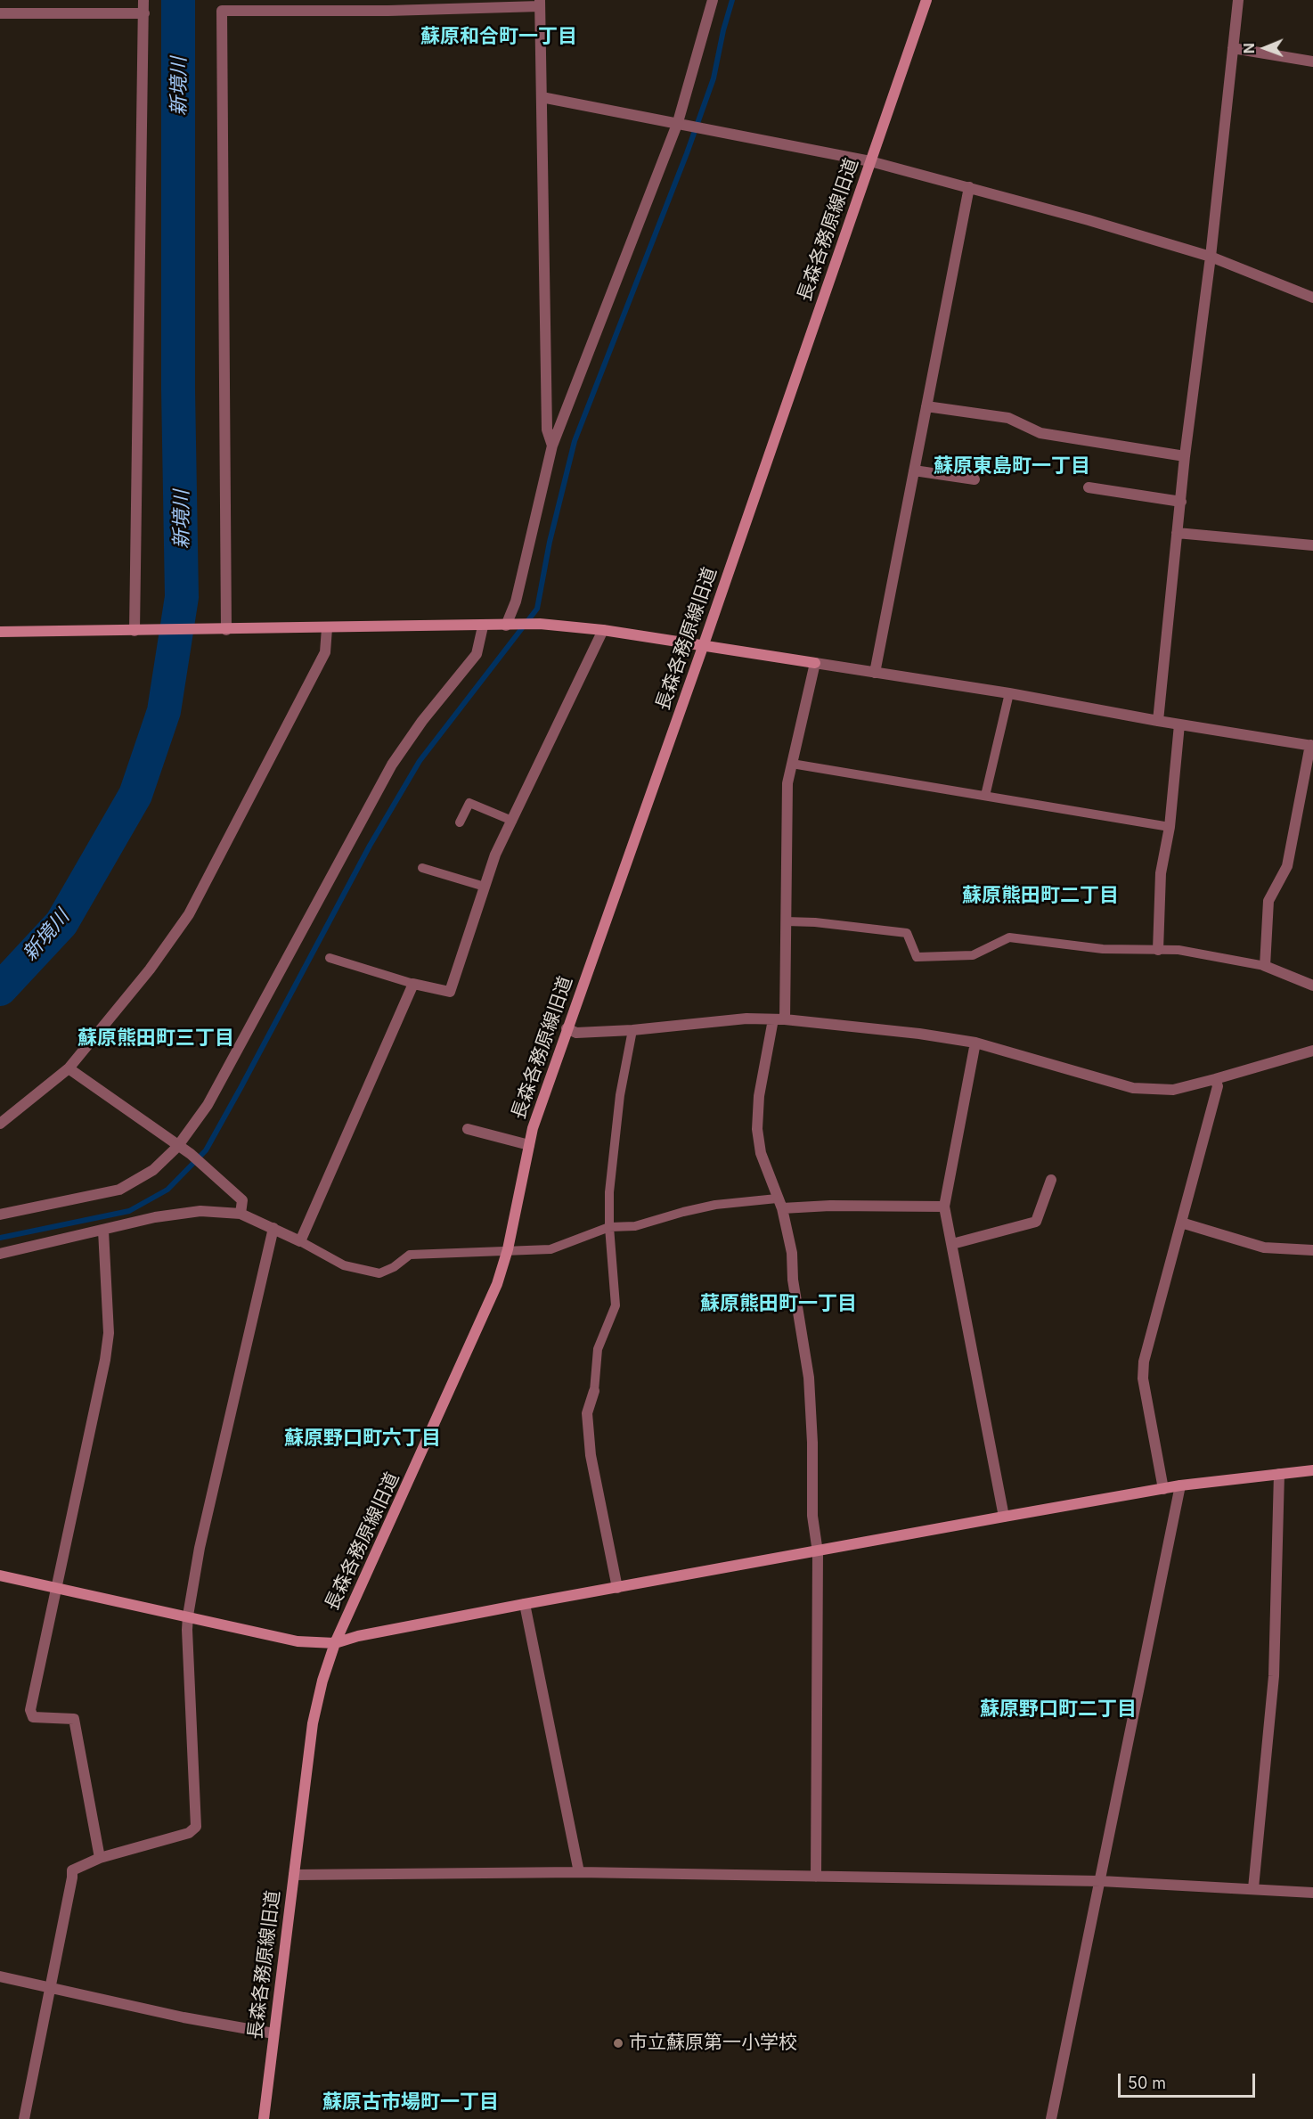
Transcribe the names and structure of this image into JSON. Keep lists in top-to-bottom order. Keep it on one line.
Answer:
{"streets":{"street":["長森各務原線旧道"]},"districts":["蘇原和合町一丁目","蘇原東島町一丁目","蘇原熊田町二丁目","蘇原熊田町三丁目","蘇原熊田町一丁目","蘇原野口町六丁目","蘇原野口町二丁目","蘇原古市場町一丁目"],"water":["新境川"],"places":["市立蘇原第一小学校"],"scale_bar":"50 m","north":"left"}
